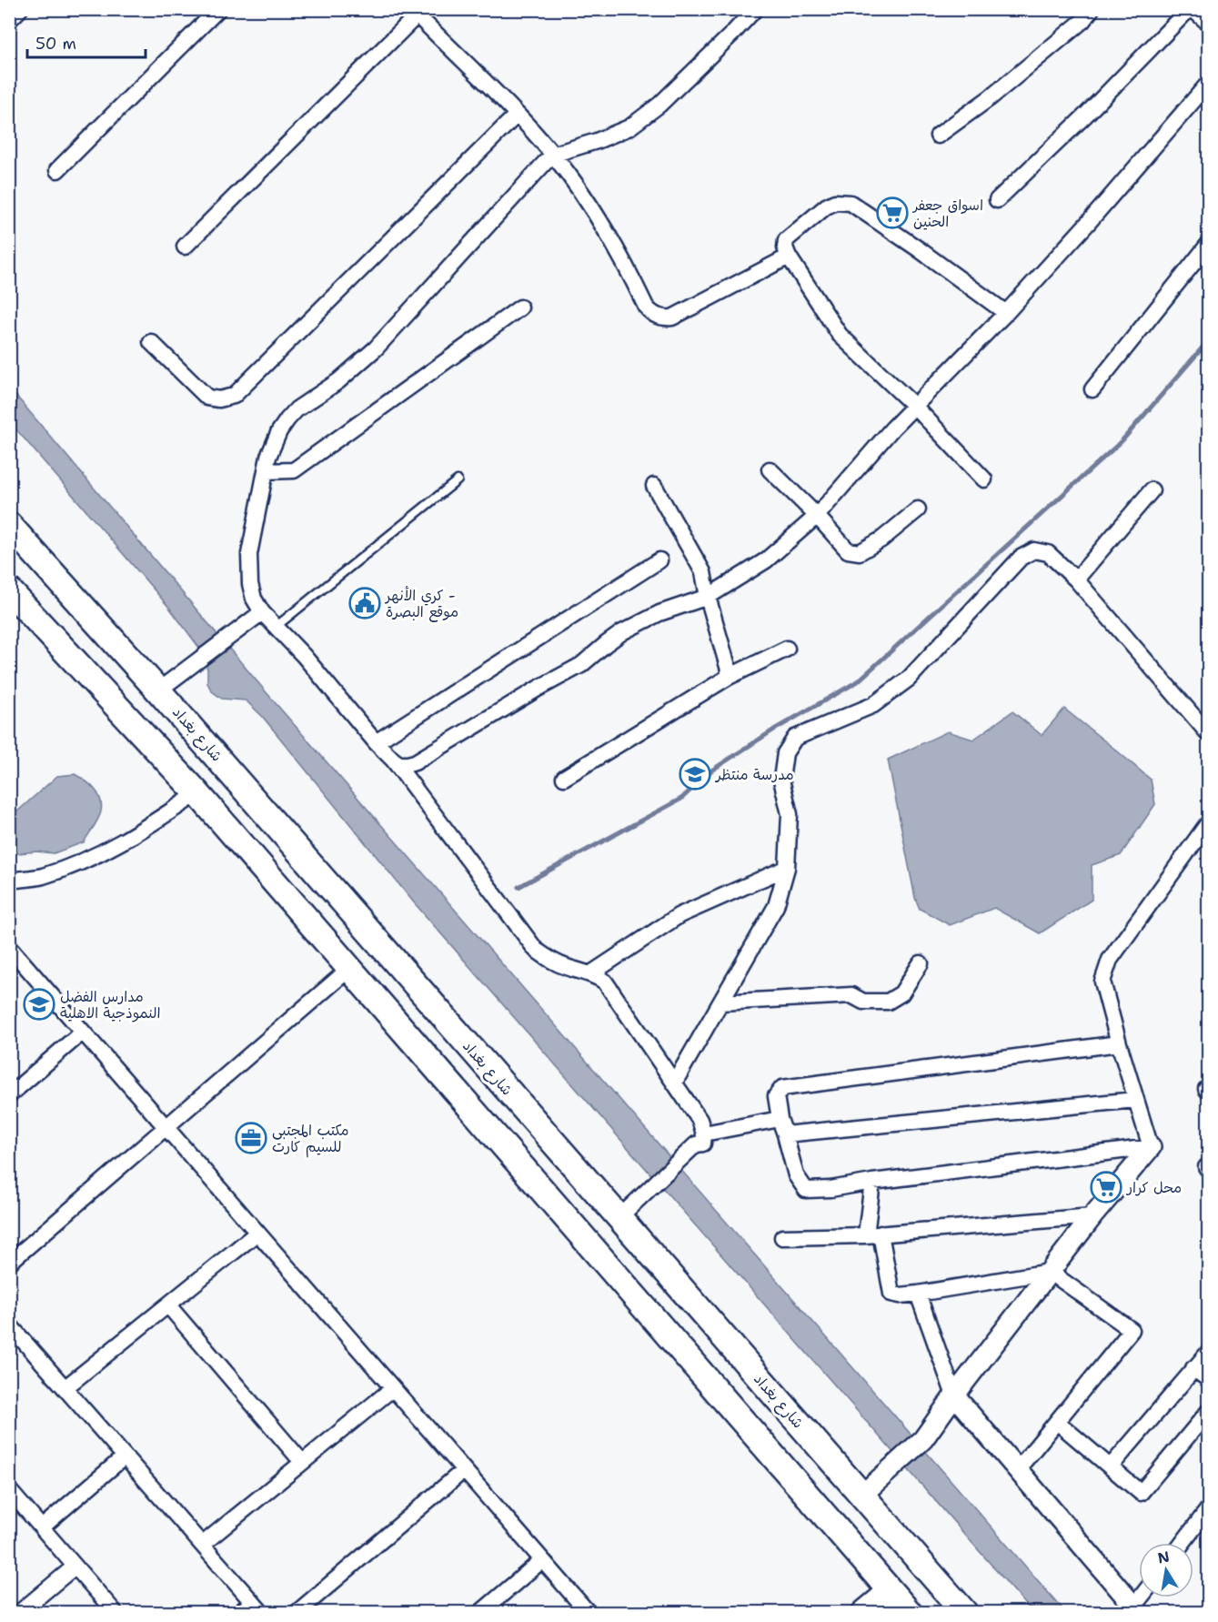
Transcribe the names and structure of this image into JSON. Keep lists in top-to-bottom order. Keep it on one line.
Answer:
{"streets":{"highway":["شارع بغداد"]},"places":{"supermarket":["اسواق جعفر الحنين","محل كرار"],"public building":["كري الأنهر - موقع البصرة"],"school or university":["مدرسة منتظر","مدارس الفضل النموذجية الاهلية"],"office":["مكتب المجتبى للسيم كارت"]},"scale_bar":"50 m","north":"top"}
